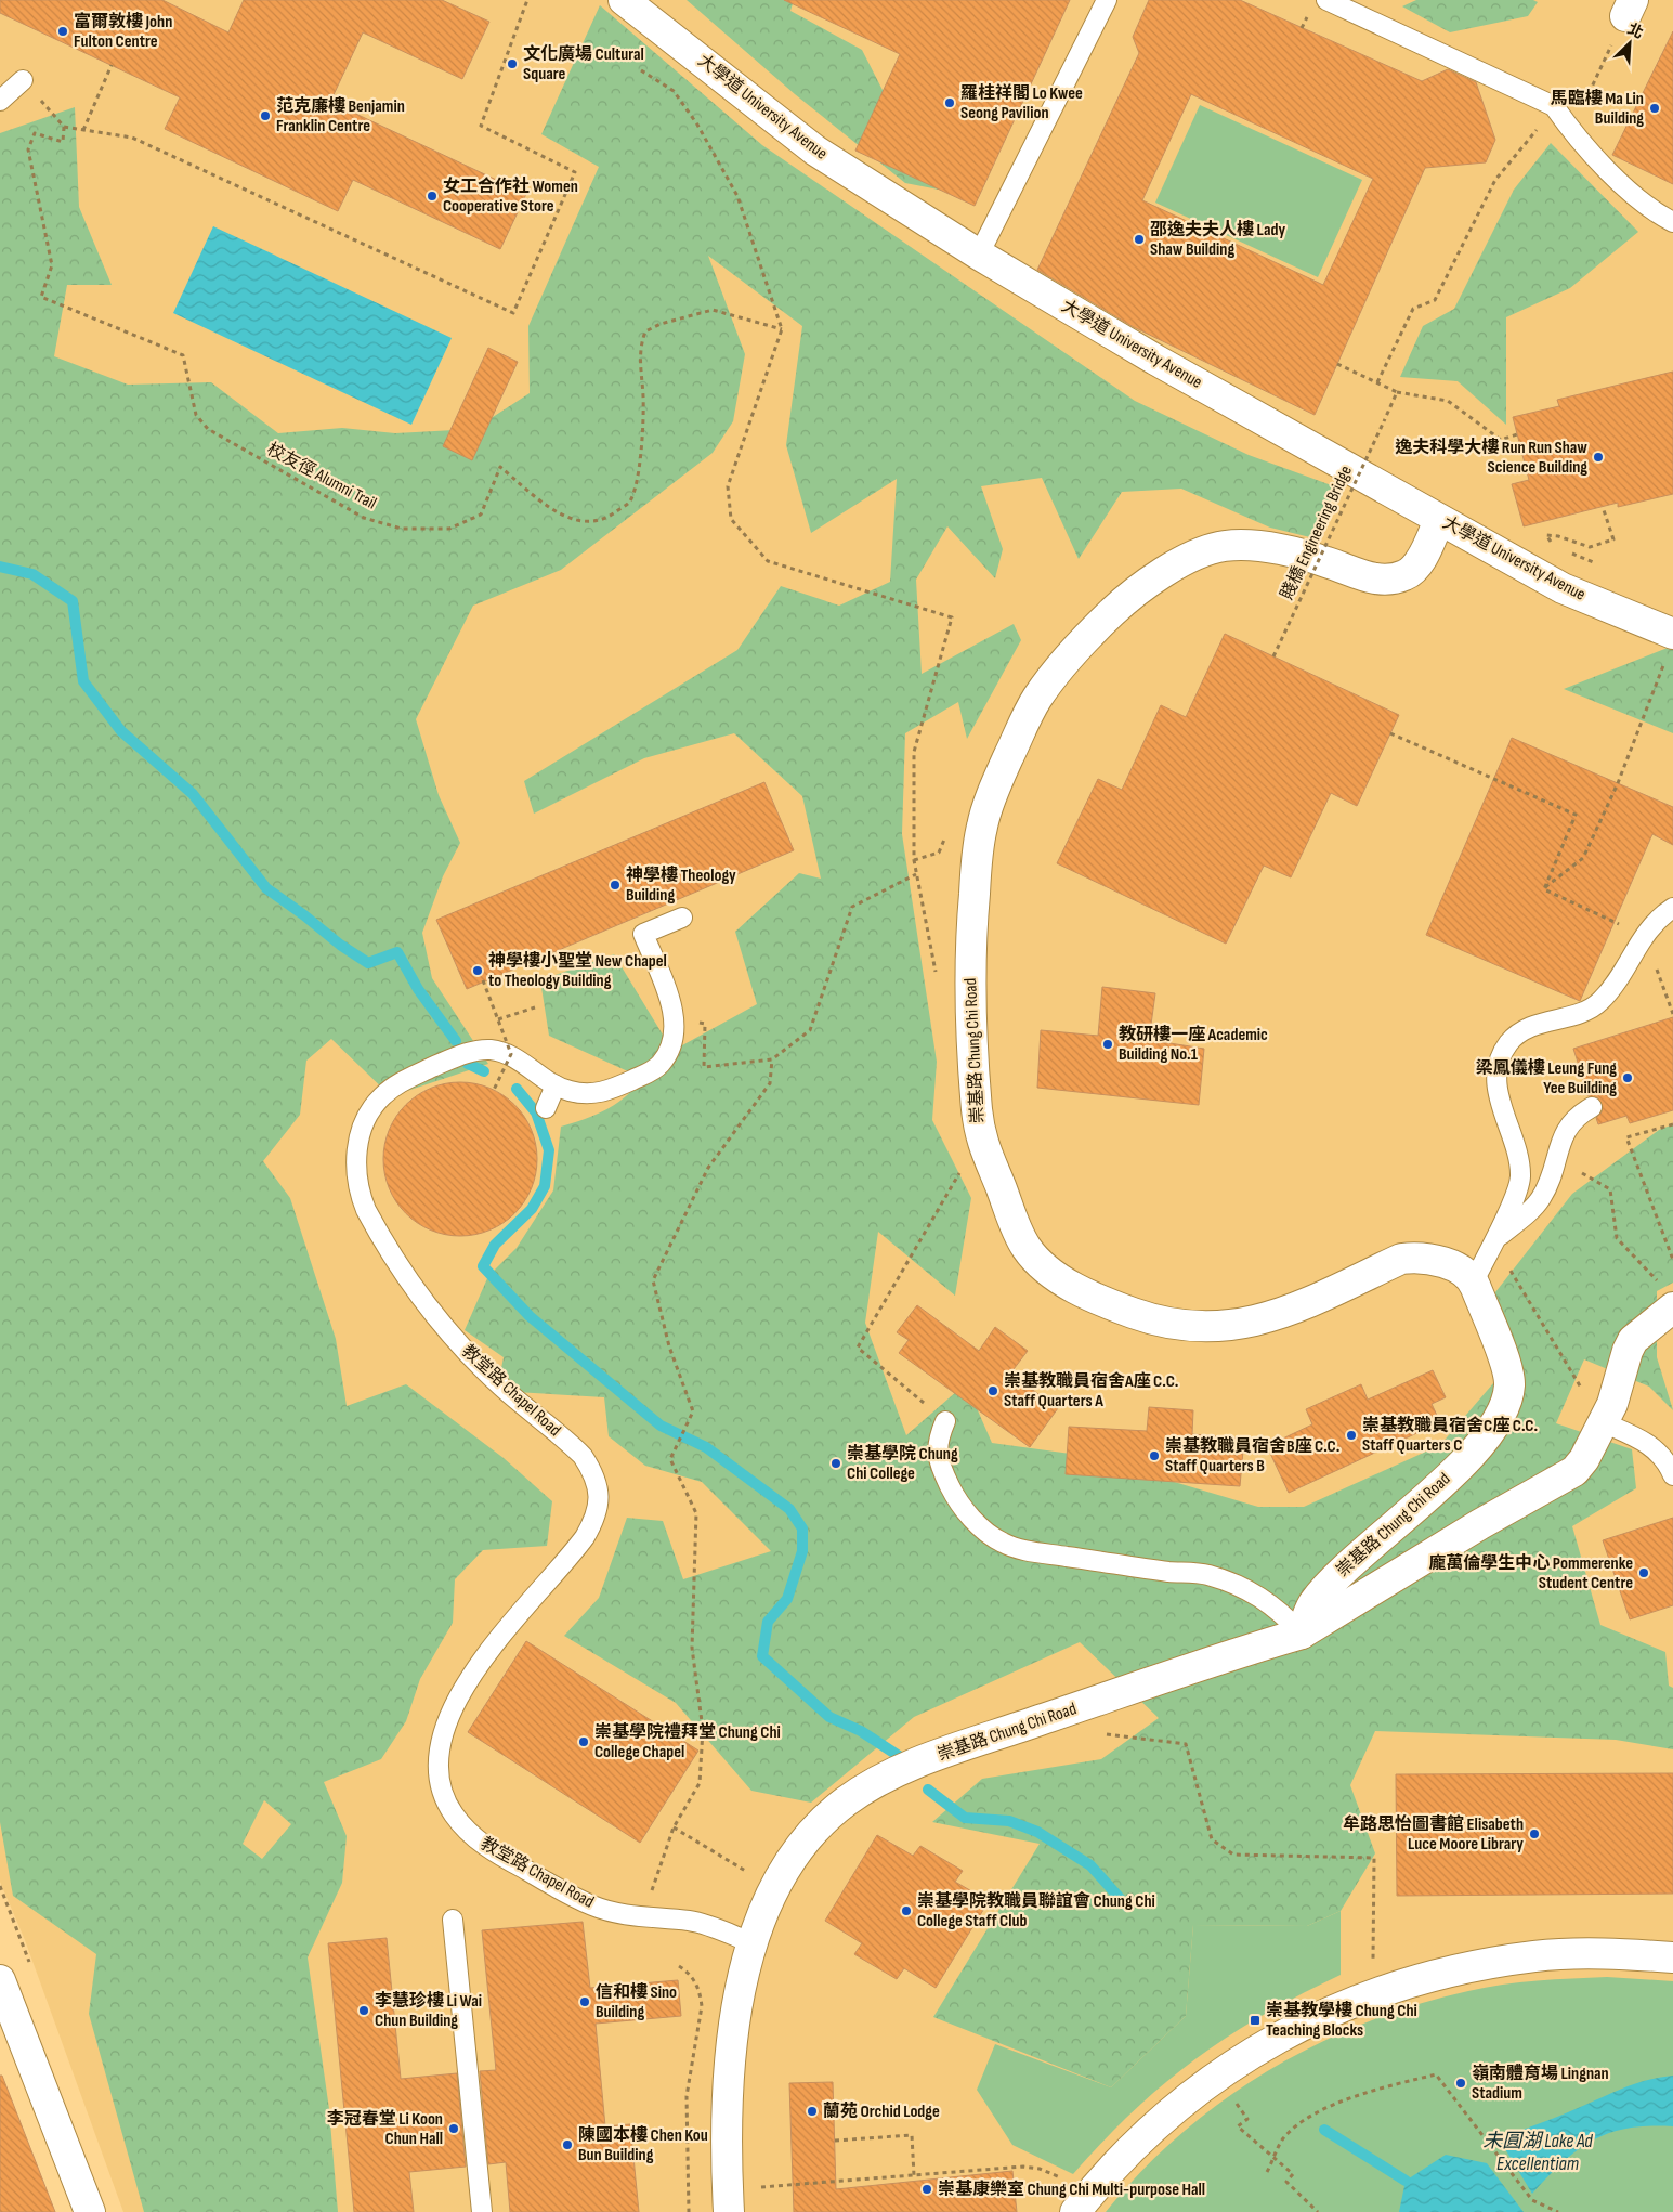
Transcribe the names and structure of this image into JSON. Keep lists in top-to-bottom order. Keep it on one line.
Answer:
{"streets":{"street":["大學道 University Avenue","崇基路 Chung Chi Road"],"lane":["教堂路 Chapel Road"],"path":["校友徑 Alumni Trail","賤橋 Engineering Bridge"]},"crossings":[["大學道 University Avenue","崇基路 Chung Chi Road"],["崇基路 Chung Chi Road","教堂路 Chapel Road"]],"water":["未圓湖 Lake Ad Excellentiam"],"places":{"other":["富爾敦樓 John Fulton Centre","文化廣場 Cultural Square","羅桂祥閣 Lo Kwee Seong Pavilion","馬臨樓 Ma Lin Building","范克廉樓 Benjamin Franklin Centre","女工合作社 Women Cooperative Store","邵逸夫夫人樓 Lady Shaw Building","逸夫科學大樓 Run Run Shaw Science Building","神學樓 Theology Building","神學樓小聖堂 New Chapel to Theology Building","教研樓一座 Academic Building No.1","梁鳳儀樓 Leung Fung Yee Building","崇基教職員宿舍A座 C.C. Staff Quarters A","崇基教職員宿舍C座 C.C. Staff Quarters C","崇基教職員宿舍B座 C.C. Staff Quarters B","崇基學院 Chung Chi College","龐萬倫學生中心 Pommerenke Student Centre","崇基學院禮拜堂 Chung Chi College Chapel","牟路思怡圖書館 Elisabeth Luce Moore Library","崇基學院教職員聯誼會 Chung Chi College Staff Club","信和樓 Sino Building","李慧珍樓 Li Wai Chun Building","嶺南體育場 Lingnan Stadium","蘭苑 Orchid Lodge","李冠春堂 Li Koon Chun Hall","陳國本樓 Chen Kou Bun Building","崇基康樂室 Chung Chi Multi-purpose Hall"],"transit":["崇基教學樓 Chung Chi Teaching Blocks"]},"north":"top right"}
